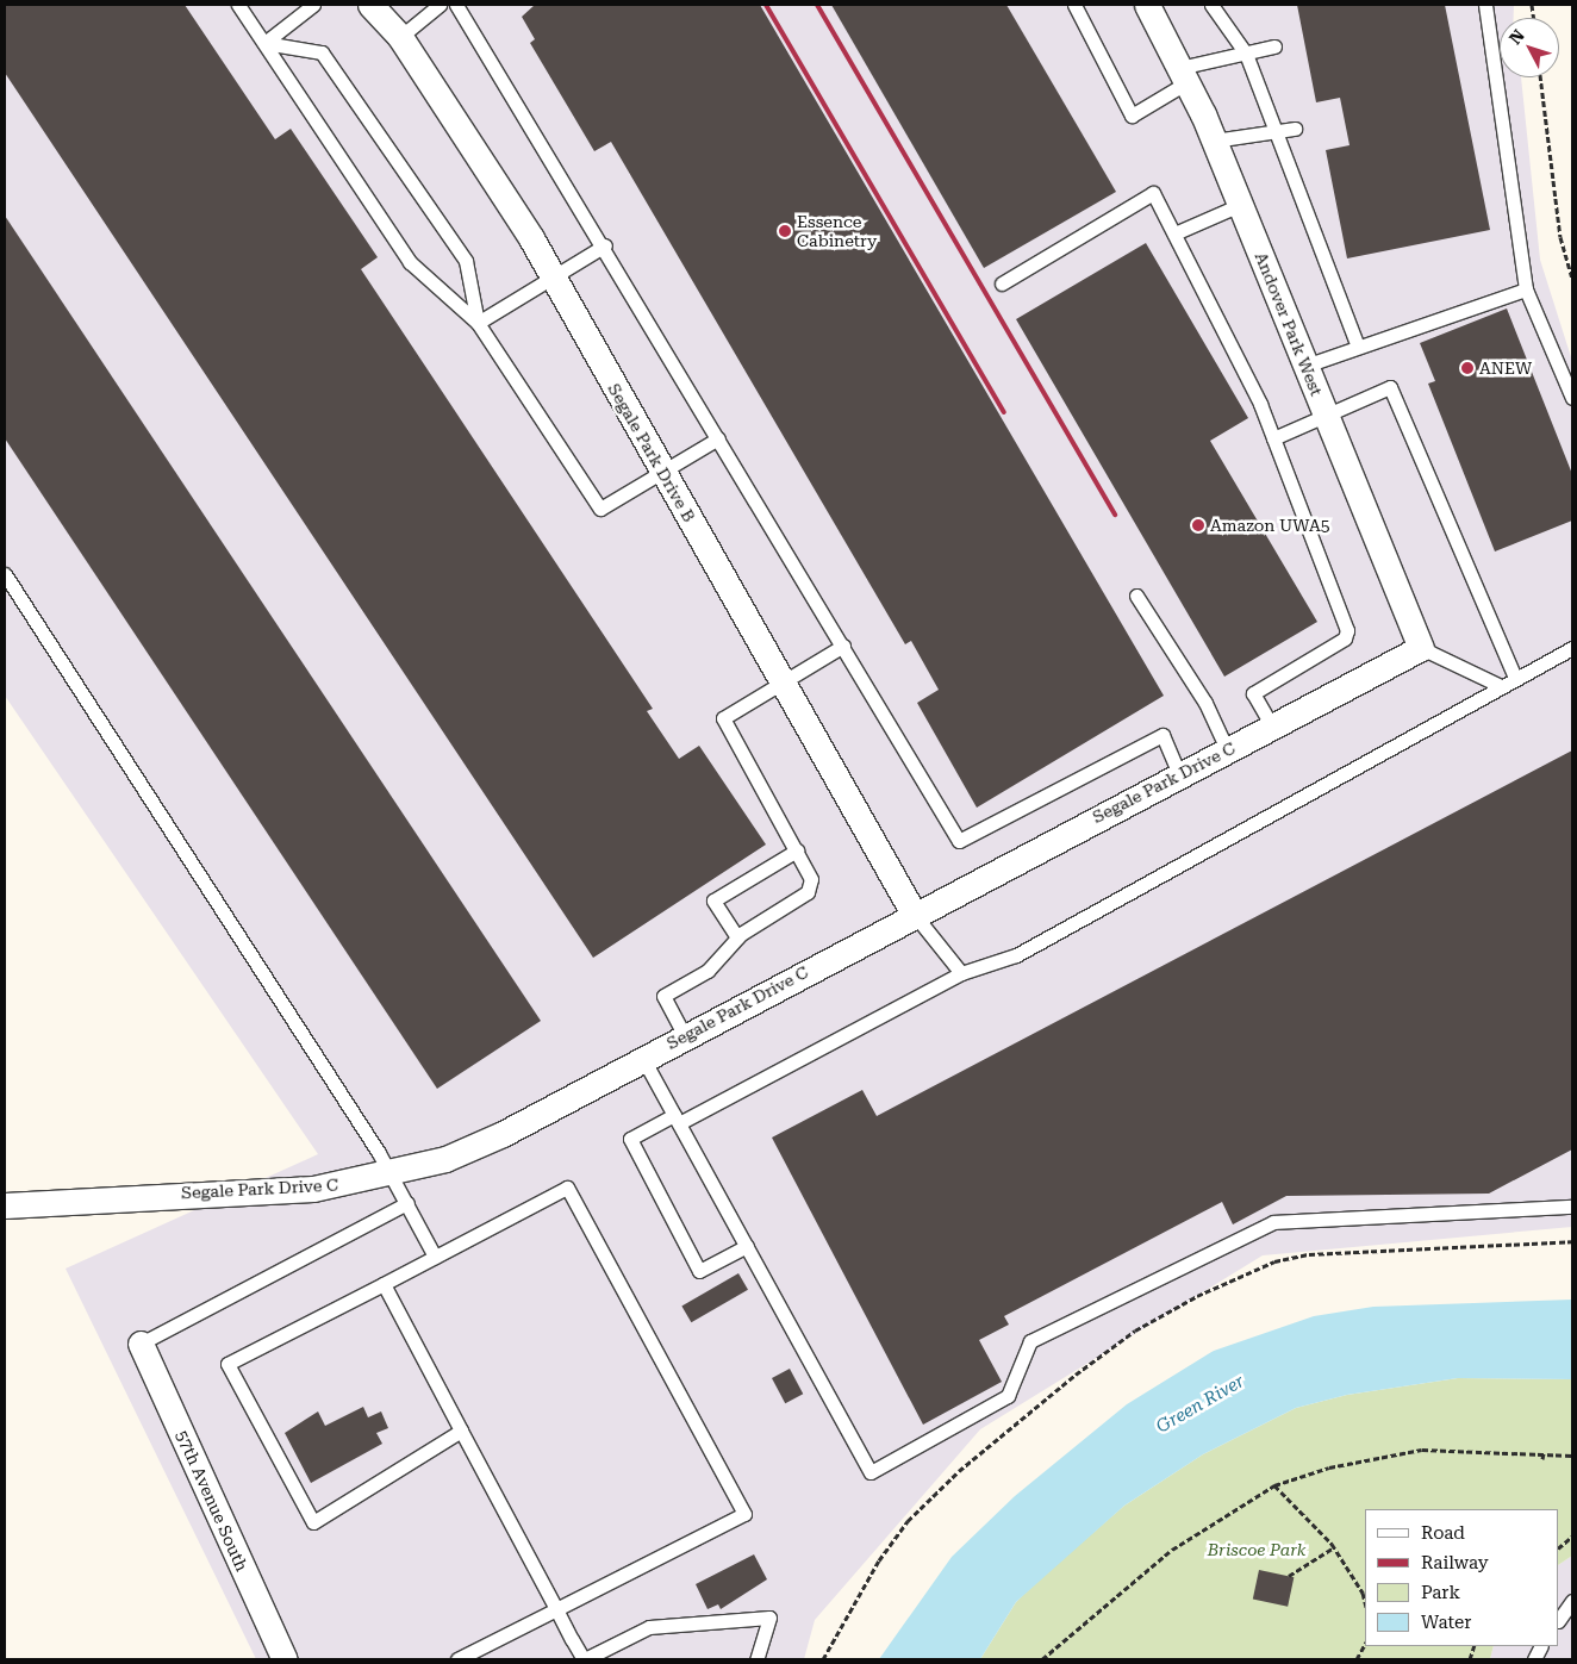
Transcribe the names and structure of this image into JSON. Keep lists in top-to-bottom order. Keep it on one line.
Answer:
{"streets":{"street":["Andover Park West","Segale Park Drive B","Segale Park Drive C","57th Avenue South"]},"crossings":[["Andover Park West","Segale Park Drive C"],["Segale Park Drive B","Segale Park Drive C"]],"water":["Green River"],"parks":["Briscoe Park"],"places":["Essence Cabinetry","ANEW","Amazon UWA5"],"legend":["Road","Railway","Park","Water"],"north":"top left"}
